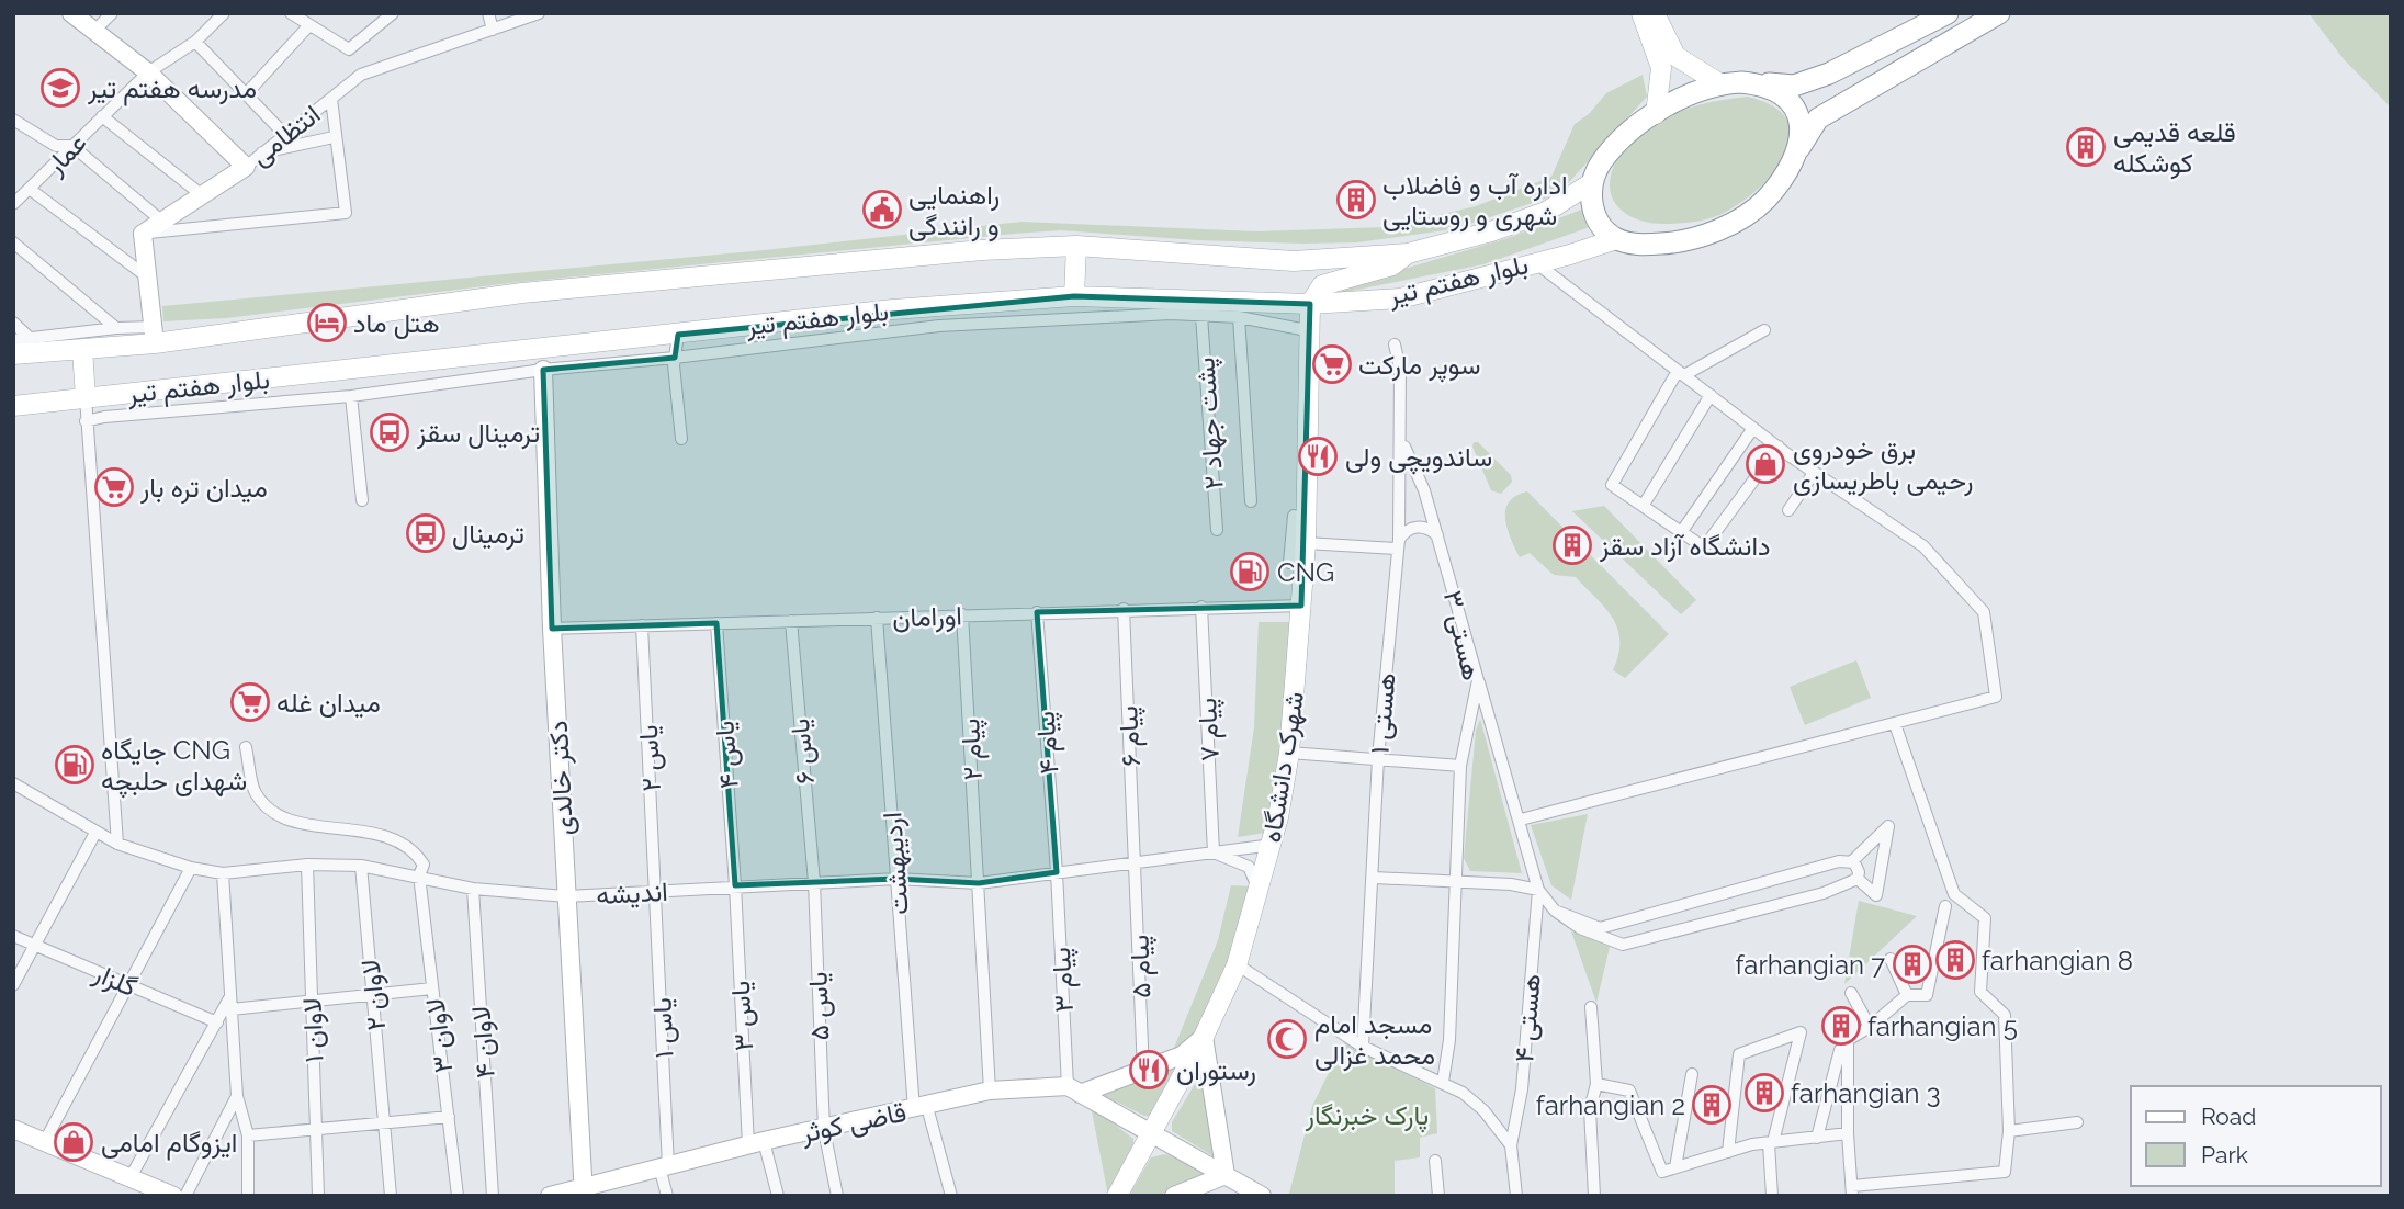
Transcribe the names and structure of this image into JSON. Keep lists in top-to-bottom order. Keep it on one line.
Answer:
{"streets":{"main road":["انتظامی","بلوار هفتم تیر","شهرک دانشگاه","دکتر خالدی","قاضی کوثر"],"street":["عمار","پشت جهاد ۲","اورامان","هستی ۳","هستی ۱","پیام ۷","پیام ۶","پیام ۴","پیام ۲","یاس ۶","یاس ۴","یاس ۲","اردیبهشت","اندیشه","پیام ۵","گلزار","پیام ۳","لاوان ۲","یاس ۵","یاس ۳","هستی ۴","یاس ۱","لاوان ۱","لاوان ۳","لاوان ۴"]},"crossings":[["بلوار هفتم تیر","شهرک دانشگاه"],["اورامان","پیام ۷"],["اورامان","پیام ۶"],["اورامان","پیام ۴"],["اورامان","پیام ۲"],["اورامان","یاس ۶"],["اورامان","یاس ۴"],["اورامان","یاس ۲"],["اورامان","شهرک دانشگاه"],["اورامان","دکتر خالدی"],["اورامان","اردیبهشت"],["هستی ۳","هستی ۱"],["پیام ۷","اندیشه"],["پیام ۶","اندیشه"],["پیام ۶","پیام ۵"],["پیام ۴","اندیشه"],["پیام ۴","پیام ۳"],["پیام ۲","اندیشه"],["پیام ۲","قاضی کوثر"],["یاس ۶","اندیشه"],["یاس ۶","یاس ۵"],["یاس ۴","اندیشه"],["یاس ۴","یاس ۳"],["یاس ۲","اندیشه"],["یاس ۲","یاس ۱"],["شهرک دانشگاه","اندیشه"],["شهرک دانشگاه","قاضی کوثر"],["دکتر خالدی","اندیشه"],["دکتر خالدی","قاضی کوثر"],["اردیبهشت","اندیشه"],["اردیبهشت","قاضی کوثر"],["اندیشه","پیام ۵"],["اندیشه","پیام ۳"],["اندیشه","لاوان ۲"],["اندیشه","یاس ۵"],["اندیشه","یاس ۳"],["اندیشه","یاس ۱"],["اندیشه","لاوان ۱"],["اندیشه","لاوان ۳"],["اندیشه","لاوان ۴"],["پیام ۵","قاضی کوثر"],["پیام ۳","قاضی کوثر"],["یاس ۵","قاضی کوثر"],["یاس ۳","قاضی کوثر"],["یاس ۱","قاضی کوثر"]],"parks":["پارک خبرنگار"],"places":{"school or university":["مدرسه هفتم تیر"],"building":["قلعه قدیمی کوشکله","اداره آب و فاضلاب شهری و روستایی","دانشگاه آزاد سقز","farhangian 8","farhangian 7","farhangian 5","farhangian 3","farhangian 2"],"public building":["راهنمایی و رانندگی"],"hotel":["هتل ماد"],"supermarket":["سوپر مارکت","میدان تره بار","میدان غله"],"bus stop":["ترمینال سقز","ترمینال"],"restaurant":["ساندویچی ولی","رستوران"],"shop":["برق خودروی رحیمی باطریسازی","ایزوگام امامی"],"fuel station":["CNG","جایگاه CNG شهدای حلبچه"],"mosque":["مسجد امام محمد غزالی"]},"legend":["Road","Park"]}
